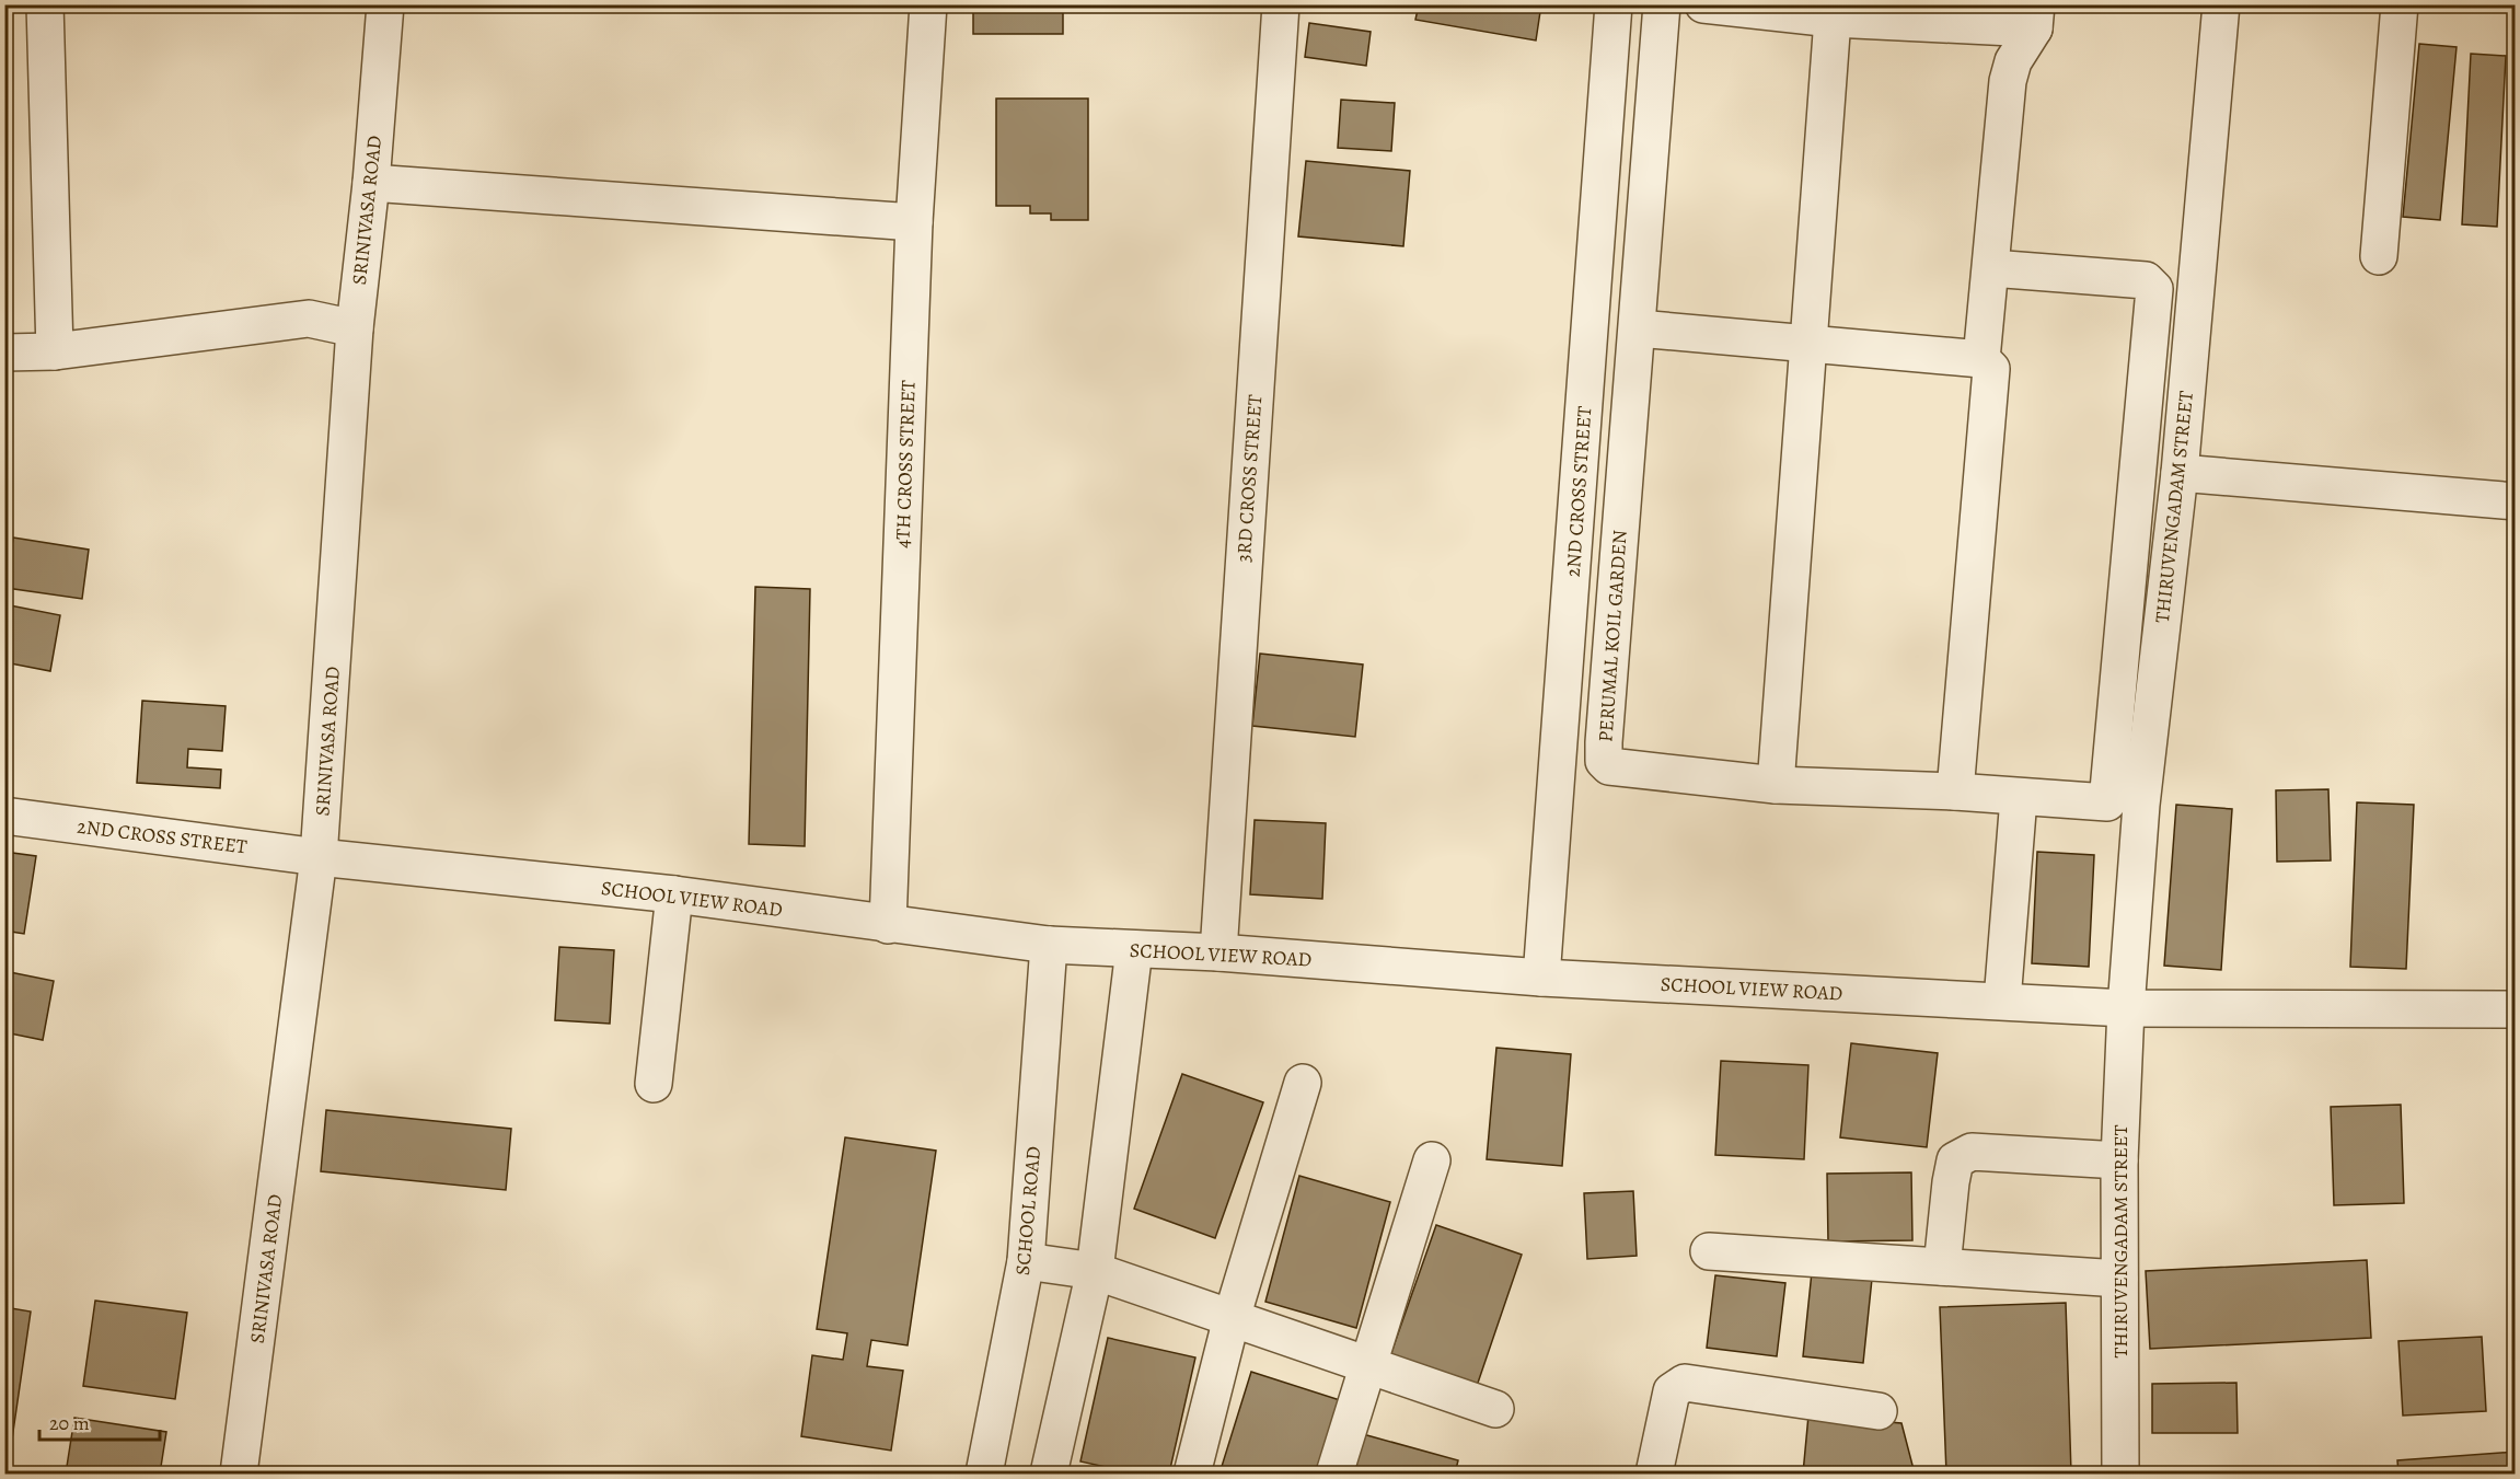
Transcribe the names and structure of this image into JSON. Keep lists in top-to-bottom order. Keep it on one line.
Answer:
{"streets":{"street":["SRINIVASA ROAD","4TH CROSS STREET","3RD CROSS STREET","2ND CROSS STREET","THIRUVENGADAM STREET","PERUMAL KOIL GARDEN","SCHOOL VIEW ROAD","SCHOOL ROAD"]},"crossings":[["SRINIVASA ROAD","2ND CROSS STREET"],["SRINIVASA ROAD","SCHOOL VIEW ROAD"],["4TH CROSS STREET","SCHOOL VIEW ROAD"],["3RD CROSS STREET","SCHOOL VIEW ROAD"],["2ND CROSS STREET","SCHOOL VIEW ROAD"],["THIRUVENGADAM STREET","SCHOOL VIEW ROAD"],["SCHOOL VIEW ROAD","SCHOOL ROAD"]],"scale_bar":"20 m"}
